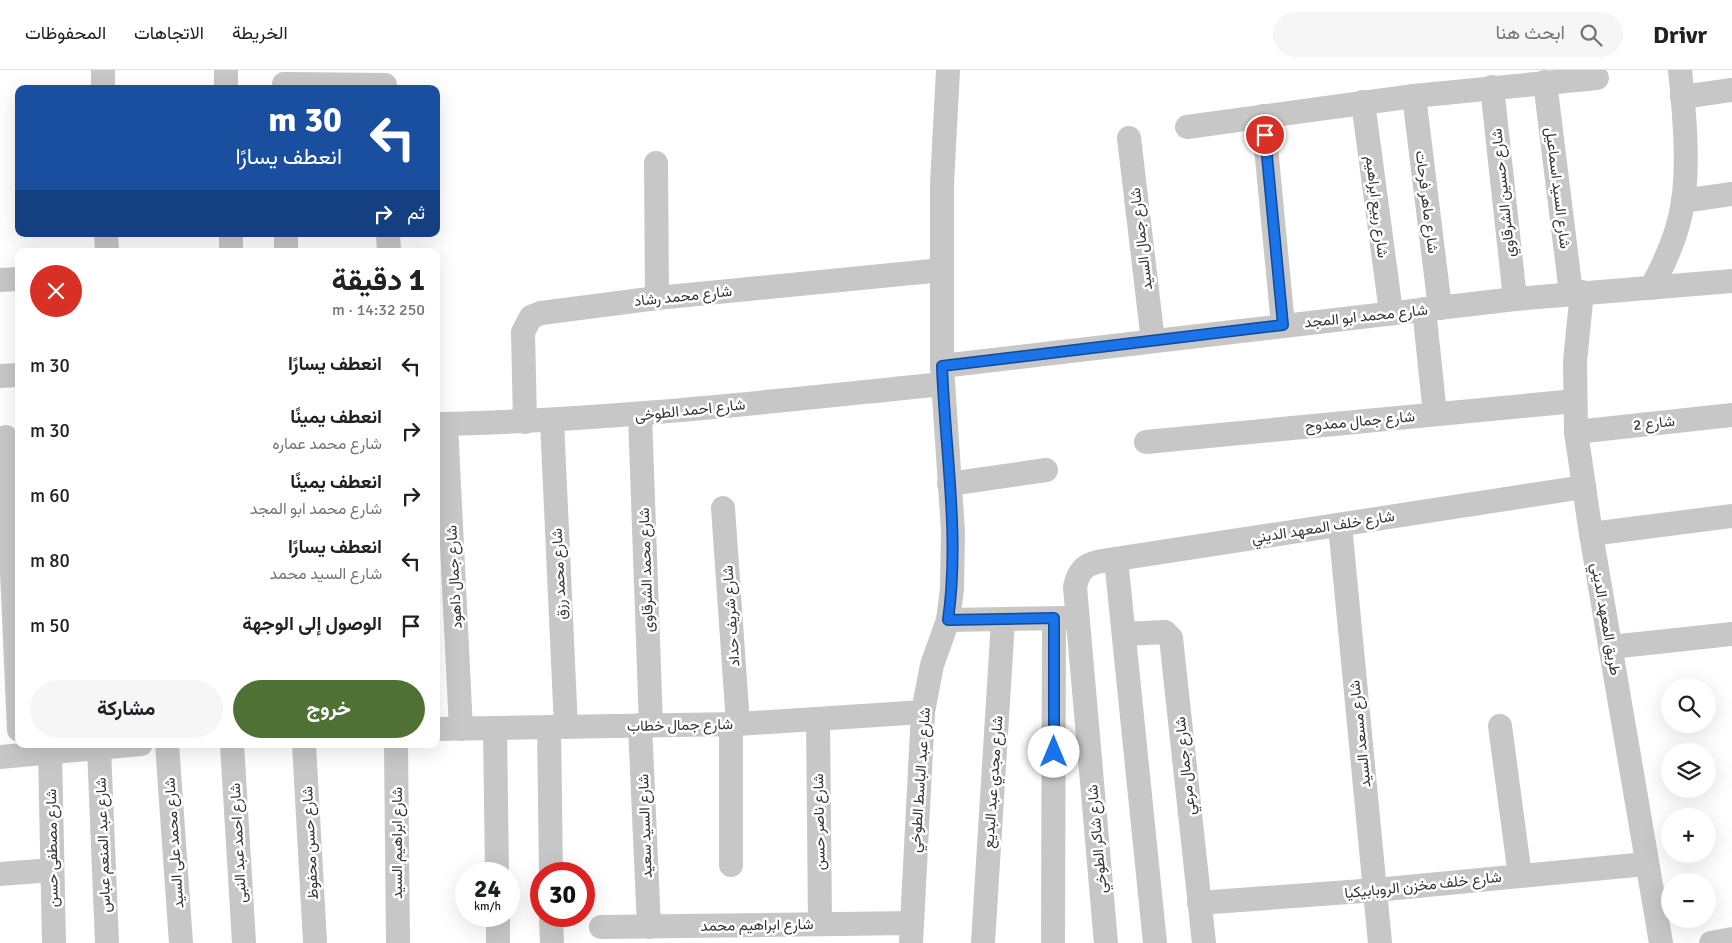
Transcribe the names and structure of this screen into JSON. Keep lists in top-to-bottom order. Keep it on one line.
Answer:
{"streets":{"street":["شارع السيد اسماعيل","شارع حسين الشرقاوي","شارع ماهر فرحات","شارع ربيع ابراهيم","شارع جمال السيد","شارع محمد رشاد","شارع محمد ابو المجد","شارع احمد الطوخى","شارع جمال ممدوح","شارع 2","شارع خلف المعهد الديني","شارع محمد الشرقاوى","شارع محمد رزق","شارع جمال ذاهود","شارع شريف حداد","طريق المعهد الديني","شارع جمال خطاب","شارع مسعد السيد","شارع جمال مرعي","شارع عبد الباسط الطوخي","شارع مجدي عبد البديع","شارع ناصر حسن","شارع السيد سعيد","شارع شاكر الطوخي","شارع محمد على السيد","شارع احمد عبد النبى","شارع حسن محفوظ","شارع ابراهيم السيد","شارع عبد المنعم عباس","شارع مصطفى حسن","شارع خلف مخزن الروبابيكيا","شارع ابراهيم محمد"]},"crossings":[["شارع السيد اسماعيل","شارع محمد ابو المجد"],["شارع السيد اسماعيل","طريق المعهد الديني"],["شارع حسين الشرقاوي","شارع محمد ابو المجد"],["شارع ماهر فرحات","شارع محمد ابو المجد"],["شارع ماهر فرحات","شارع جمال ممدوح"],["شارع ربيع ابراهيم","شارع محمد ابو المجد"],["شارع جمال السيد","شارع محمد ابو المجد"],["شارع محمد رشاد","شارع احمد الطوخى"],["شارع محمد رشاد","شارع عبد الباسط الطوخي"],["شارع محمد ابو المجد","شارع احمد الطوخى"],["شارع محمد ابو المجد","طريق المعهد الديني"],["شارع محمد ابو المجد","شارع عبد الباسط الطوخي"],["شارع احمد الطوخى","شارع محمد الشرقاوى"],["شارع احمد الطوخى","شارع محمد رزق"],["شارع احمد الطوخى","شارع جمال ذاهود"],["شارع احمد الطوخى","شارع عبد الباسط الطوخي"],["شارع جمال ممدوح","طريق المعهد الديني"],["شارع 2","طريق المعهد الديني"],["شارع خلف المعهد الديني","طريق المعهد الديني"],["شارع خلف المعهد الديني","شارع مسعد السيد"],["شارع خلف المعهد الديني","شارع شاكر الطوخي"],["شارع محمد الشرقاوى","شارع جمال خطاب"],["شارع محمد الشرقاوى","شارع السيد سعيد"],["شارع محمد رزق","شارع جمال خطاب"],["شارع جمال ذاهود","شارع جمال خطاب"],["شارع شريف حداد","شارع جمال خطاب"],["طريق المعهد الديني","شارع خلف مخزن الروبابيكيا"],["شارع جمال خطاب","شارع عبد الباسط الطوخي"],["شارع جمال خطاب","شارع ناصر حسن"],["شارع جمال خطاب","شارع السيد سعيد"],["شارع مسعد السيد","شارع خلف مخزن الروبابيكيا"],["شارع جمال مرعي","شارع خلف مخزن الروبابيكيا"],["شارع عبد الباسط الطوخي","شارع ابراهيم محمد"],["شارع ناصر حسن","شارع ابراهيم محمد"],["شارع السيد سعيد","شارع ابراهيم محمد"]],"page":{"header":"Drivr","search":"ابحث هنا","nav":["الخريطة","الاتجاهات","المحفوظات"],"turn":["30 m","انعطف يسارًا"],"then":"ثم","heading":["1 دقيقة","250 m · 14:32"],"list":[{"name":"انعطف يسارًا","value":"30 m"},{"name":"انعطف يمينًا","note":"شارع محمد عماره","value":"30 m"},{"name":"انعطف يمينًا","note":"شارع محمد ابو المجد","value":"60 m"},{"name":"انعطف يسارًا","note":"شارع السيد محمد","value":"80 m"},{"name":"الوصول إلى الوجهة","value":"50 m"}],"buttons":["خروج","مشاركة"],"map_buttons":["+","−"],"speed":"24 km/h","limit":"30"}}
